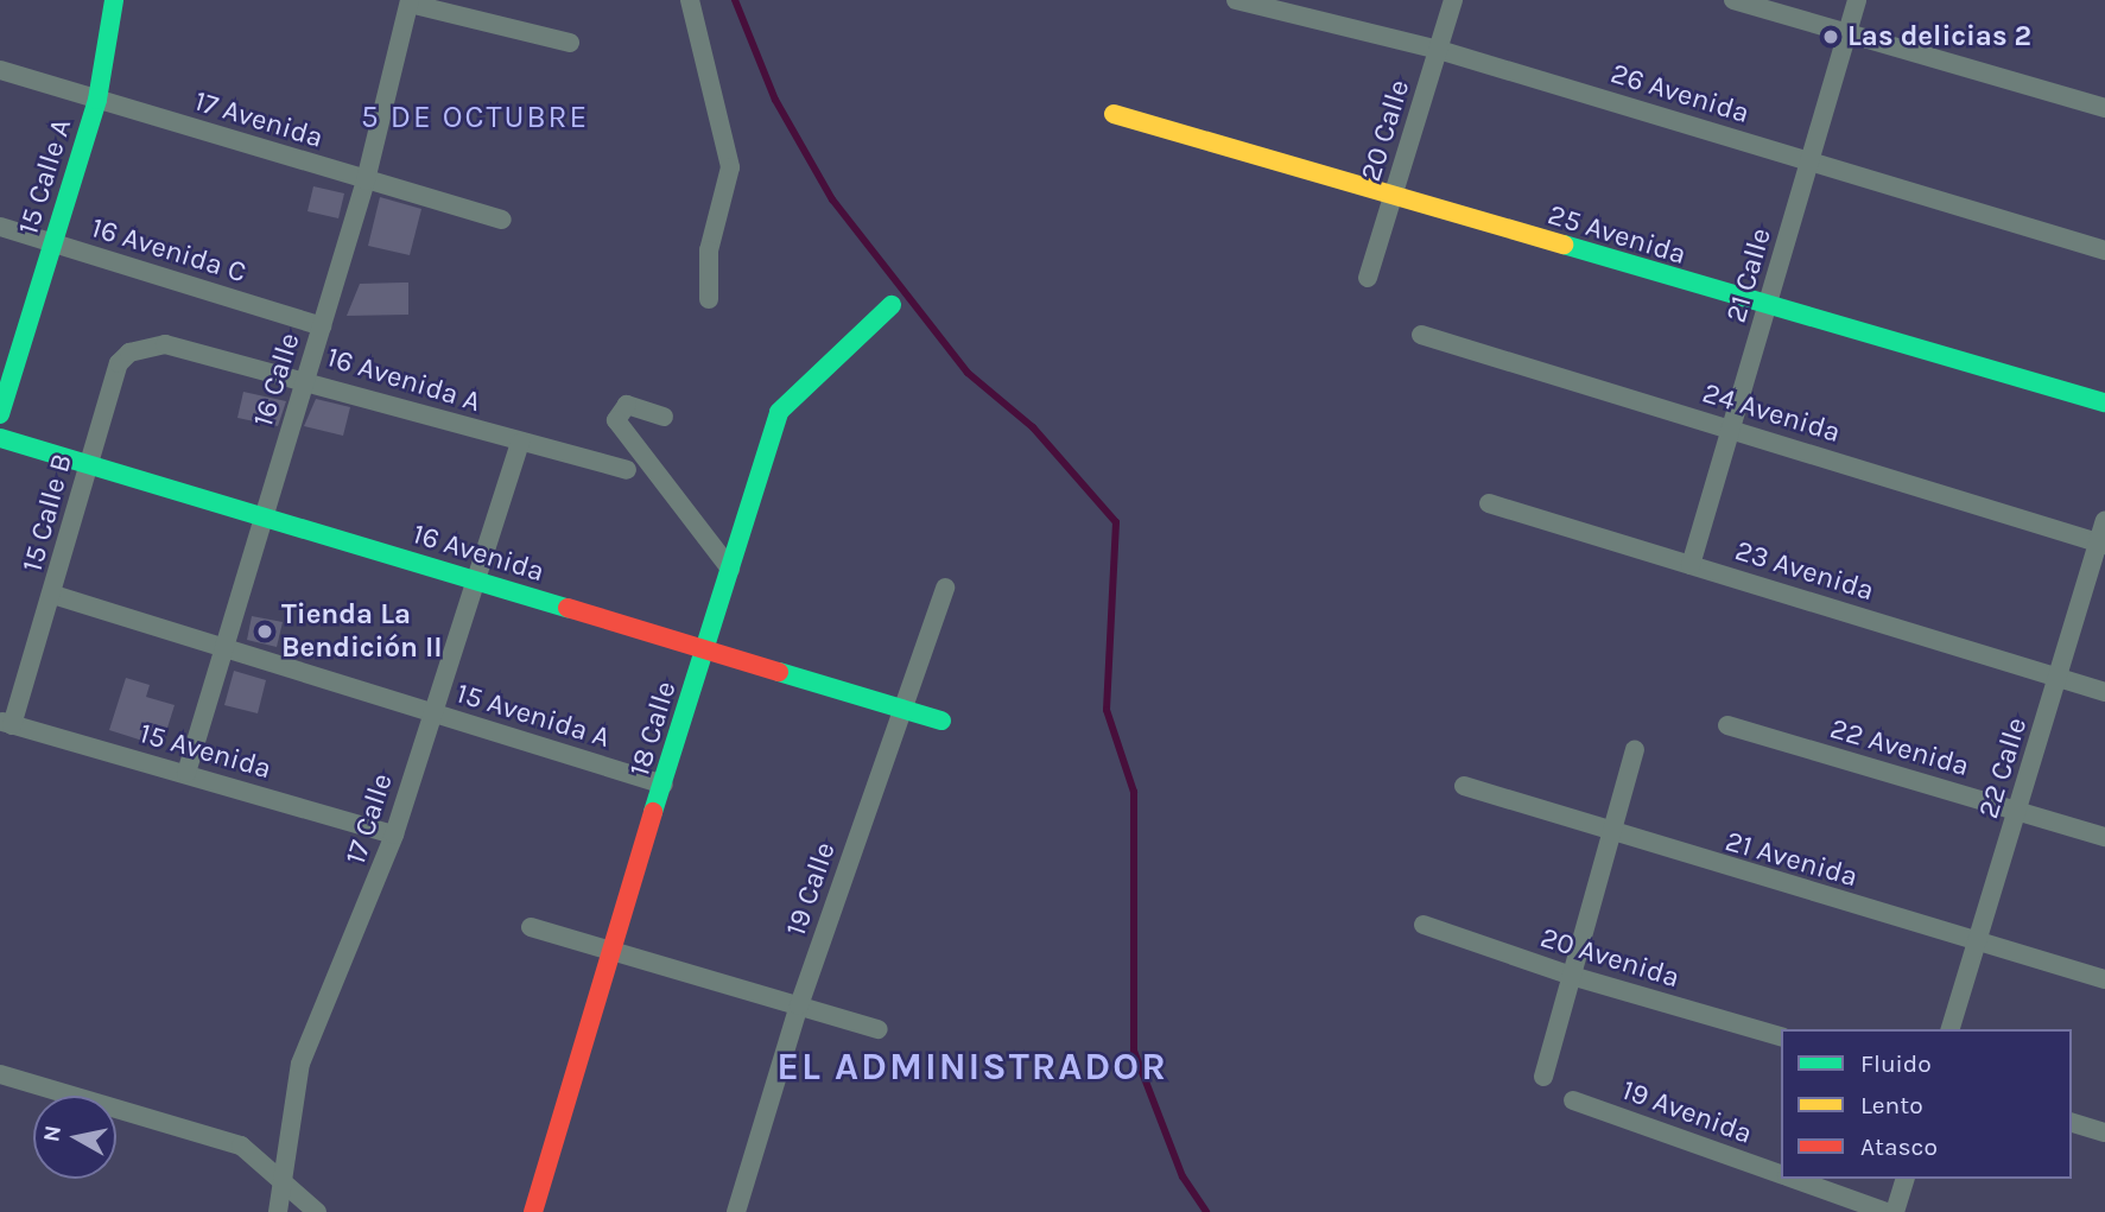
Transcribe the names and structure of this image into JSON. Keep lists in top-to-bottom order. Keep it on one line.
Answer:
{"streets":{"street":["26 Avenida","17 Avenida","20 Calle","15 Calle A","25 Avenida","16 Avenida C","21 Calle","16 Calle","16 Avenida A","24 Avenida","15 Calle B","16 Avenida","23 Avenida","15 Avenida A","18 Calle","22 Avenida","15 Avenida","22 Calle","17 Calle","21 Avenida","19 Calle","20 Avenida","19 Avenida"]},"crossings":[["26 Avenida","20 Calle"],["26 Avenida","21 Calle"],["17 Avenida","15 Calle A"],["17 Avenida","16 Calle"],["20 Calle","25 Avenida"],["15 Calle A","16 Avenida C"],["25 Avenida","21 Calle"],["16 Avenida C","16 Calle"],["21 Calle","24 Avenida"],["21 Calle","23 Avenida"],["16 Calle","16 Avenida A"],["16 Calle","16 Avenida"],["16 Calle","15 Avenida A"],["16 Calle","15 Avenida"],["16 Avenida A","15 Calle B"],["16 Avenida A","17 Calle"],["24 Avenida","22 Calle"],["15 Calle B","16 Avenida"],["15 Calle B","15 Avenida A"],["15 Calle B","15 Avenida"],["16 Avenida","18 Calle"],["16 Avenida","17 Calle"],["16 Avenida","19 Calle"],["23 Avenida","22 Calle"],["15 Avenida A","18 Calle"],["15 Avenida A","17 Calle"],["22 Avenida","22 Calle"],["15 Avenida","17 Calle"],["22 Calle","21 Avenida"]],"districts":["5 DE OCTUBRE","EL ADMINISTRADOR"],"places":["Las delicias 2","Tienda La Bendición II"],"legend":["Fluido","Lento","Atasco"],"north":"left"}
